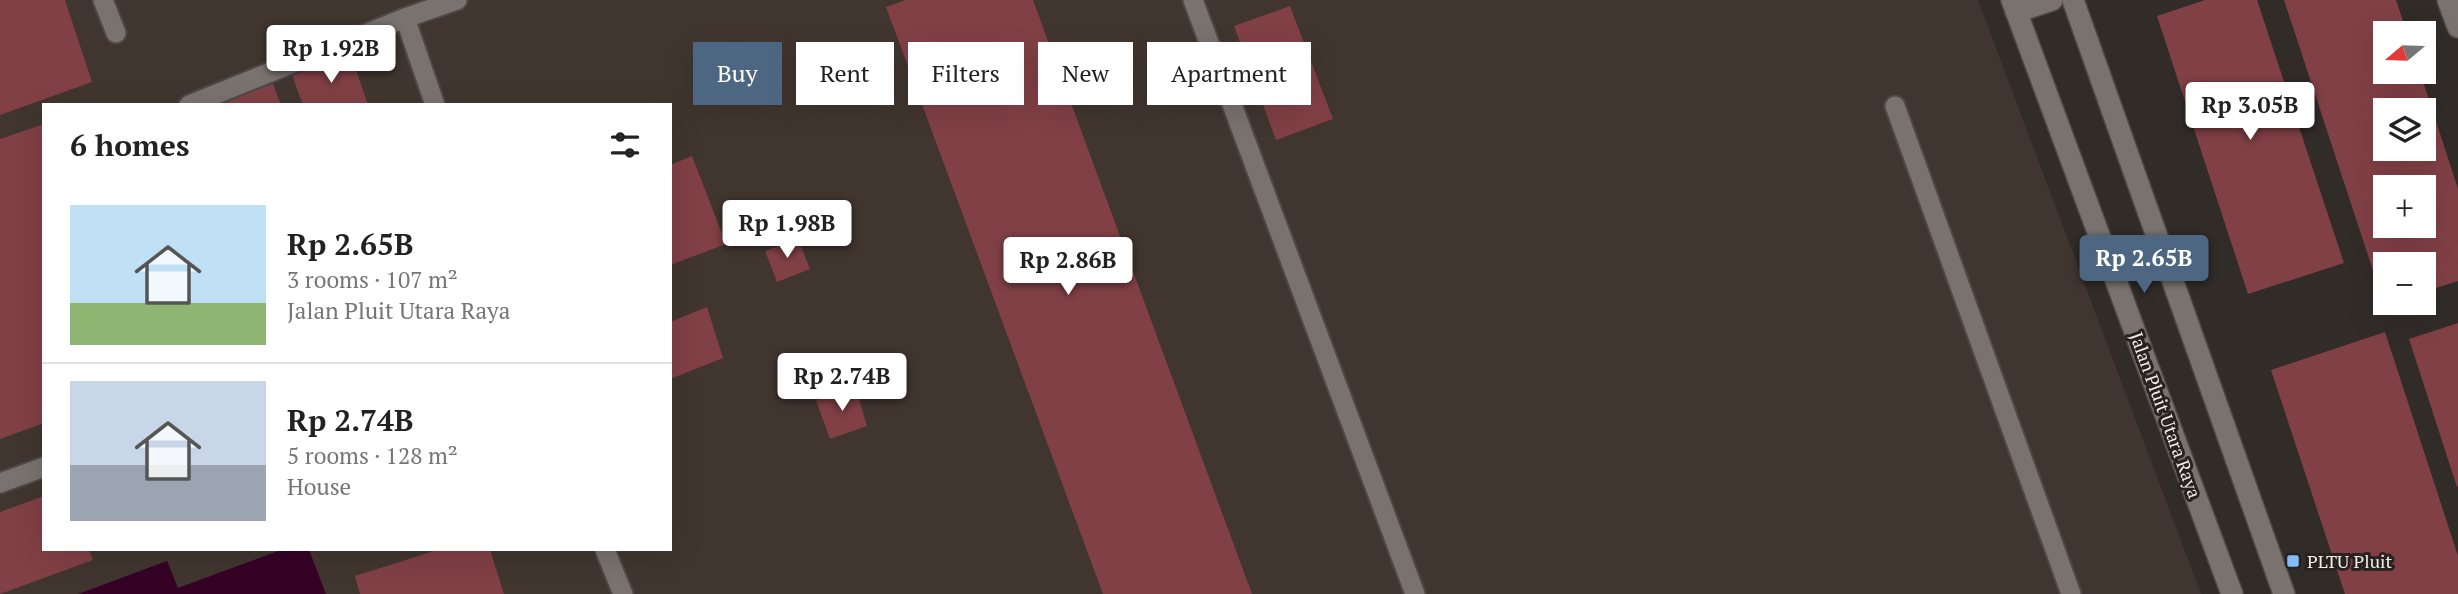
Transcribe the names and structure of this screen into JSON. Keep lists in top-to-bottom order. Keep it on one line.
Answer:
{"streets":{"street":["Jalan Pluit Utara Raya"]},"places":{"transit":["PLTU Pluit"]},"north":"left","page":{"map_buttons":["+","−"],"price":["Rp 1.92B","Rp 3.05B","Rp 1.98B","Rp 2.65B","Rp 2.86B","Rp 2.74B"],"chip":["Buy","Rent","Filters","New","Apartment"],"heading":"6 homes","list":[{"name":"Rp 2.65B","note":"3 rooms · 107 m² · Jalan Pluit Utara Raya"},{"name":"Rp 2.74B","note":"5 rooms · 128 m² · House"}]}}
